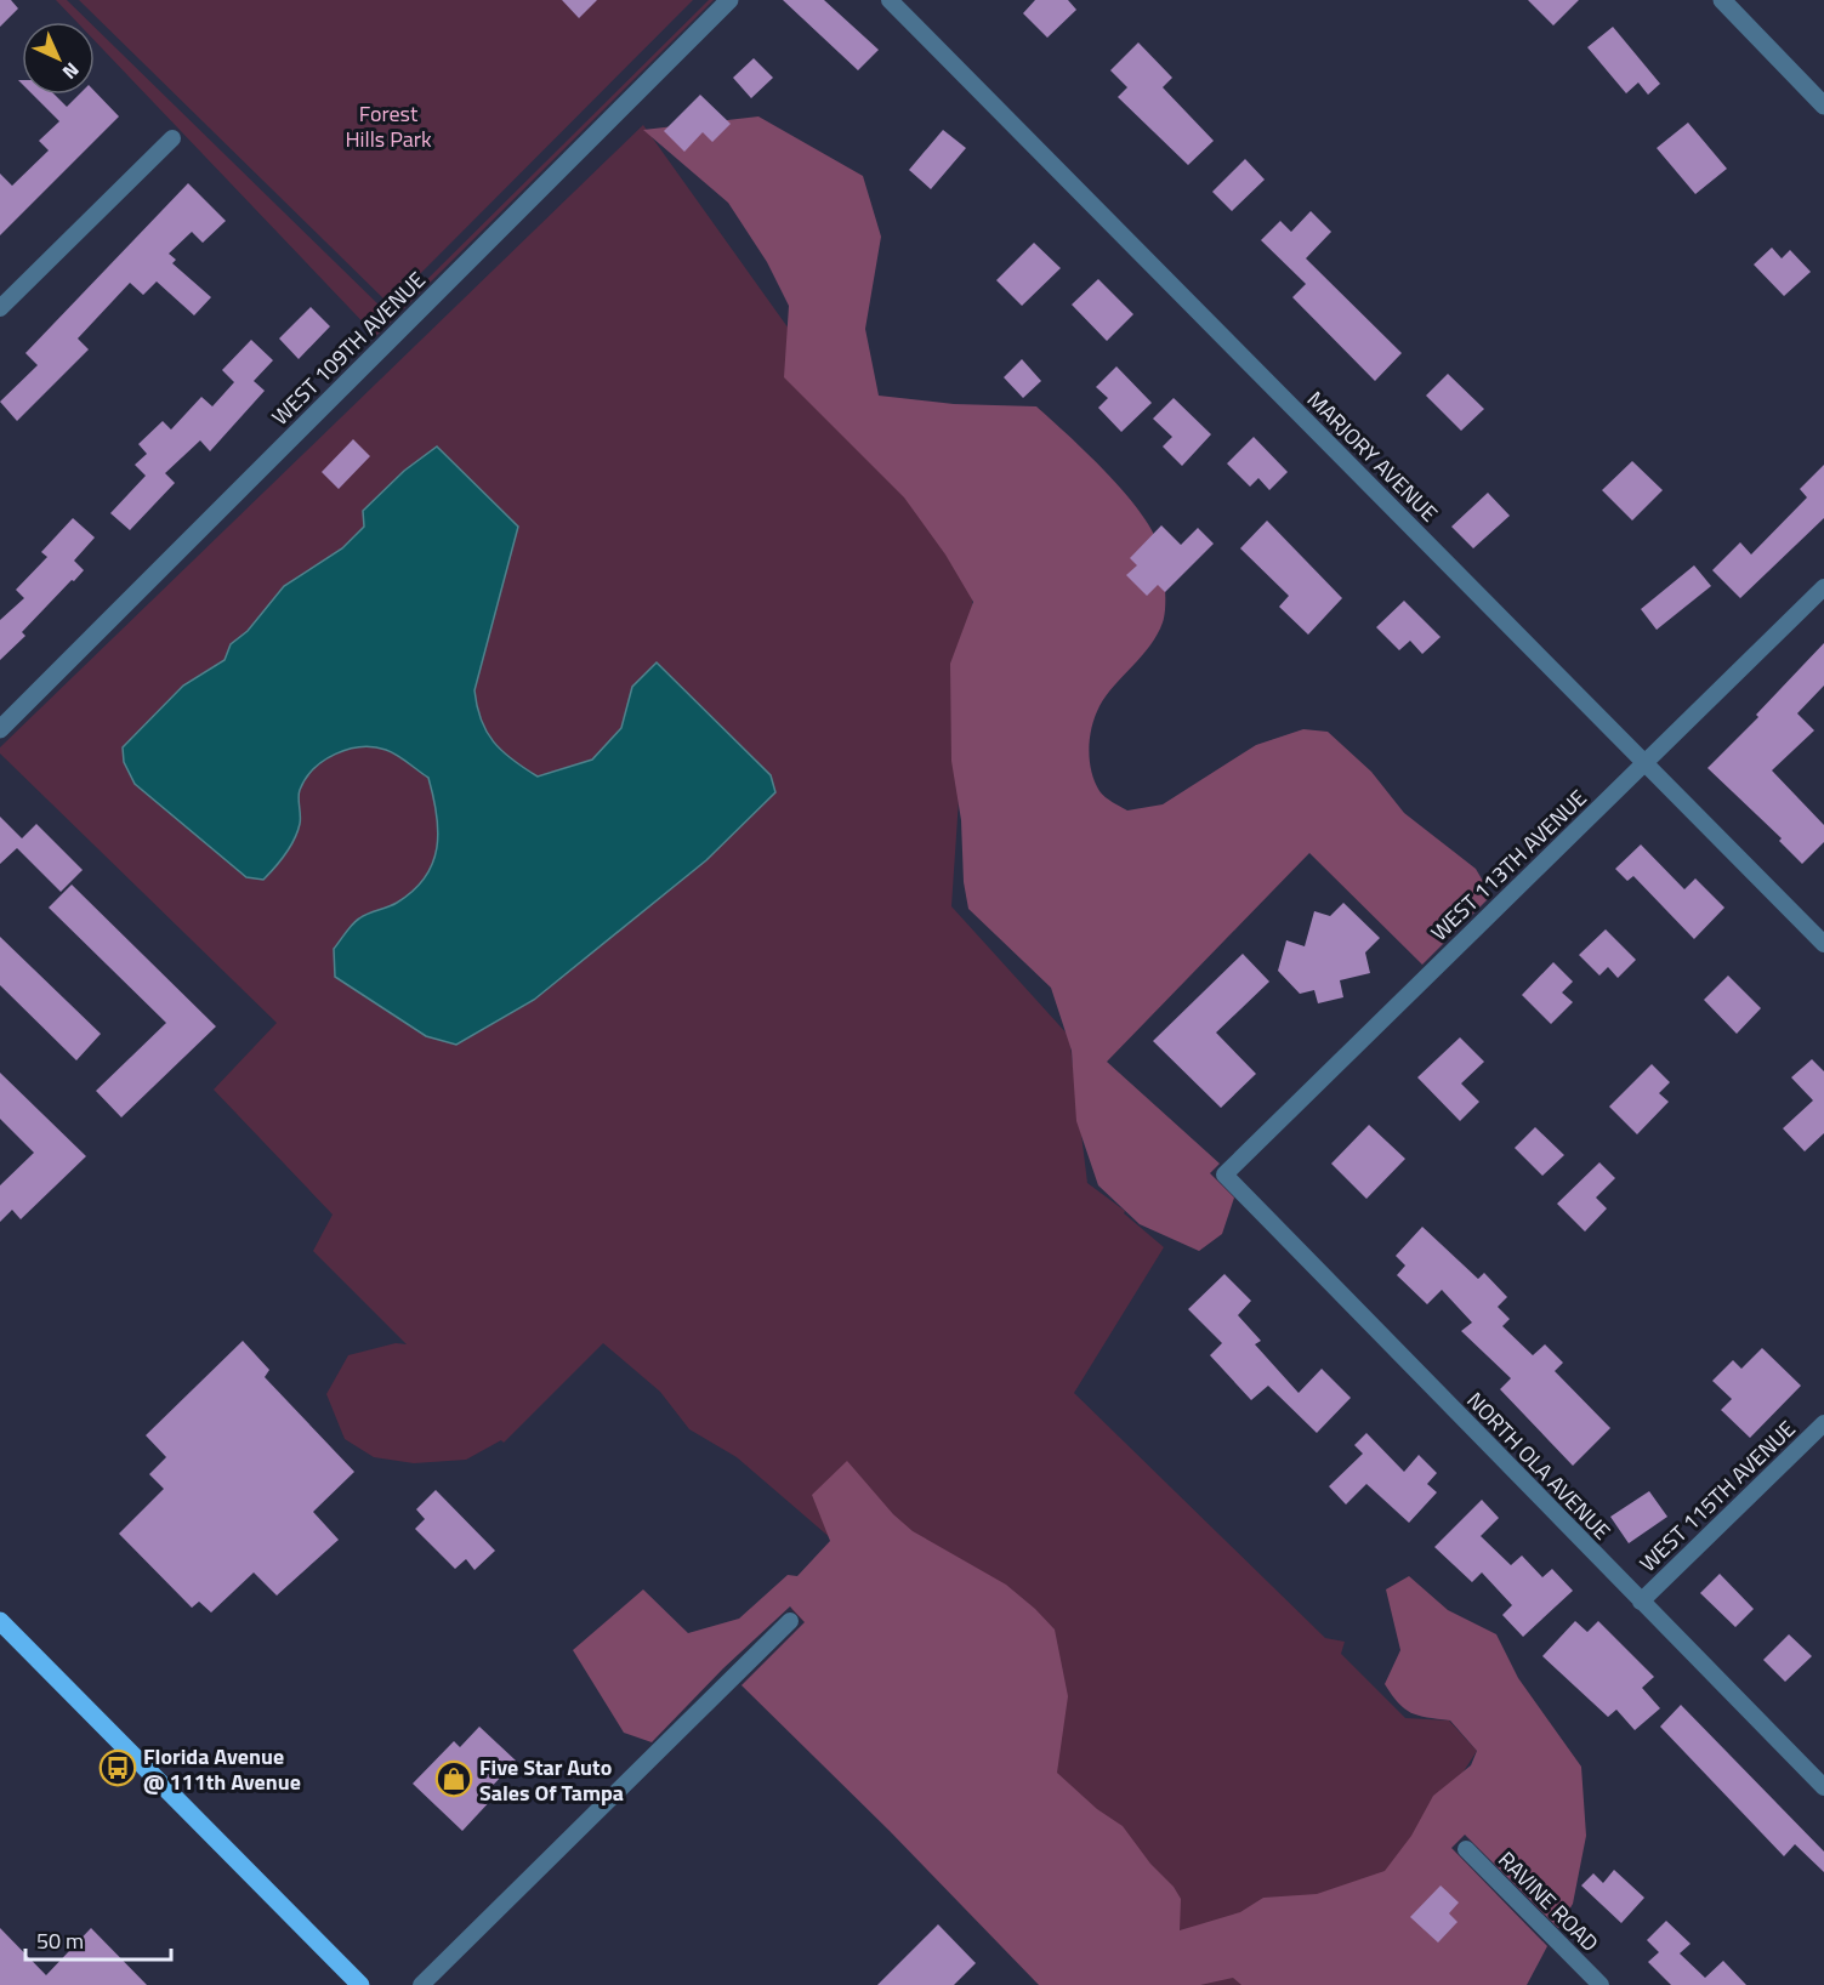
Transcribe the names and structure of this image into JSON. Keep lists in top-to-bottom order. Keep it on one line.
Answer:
{"streets":{"street":["WEST 109TH AVENUE","MARJORY AVENUE","WEST 113TH AVENUE","NORTH OLA AVENUE","WEST 115TH AVENUE","RAVINE ROAD"]},"crossings":[["MARJORY AVENUE","WEST 113TH AVENUE"],["WEST 113TH AVENUE","NORTH OLA AVENUE"],["NORTH OLA AVENUE","WEST 115TH AVENUE"]],"parks":["Forest Hills Park"],"places":{"bus stop":["Florida Avenue @ 111th Avenue"],"shop":["Five Star Auto Sales Of Tampa"]},"scale_bar":"50 m","north":"bottom right"}
